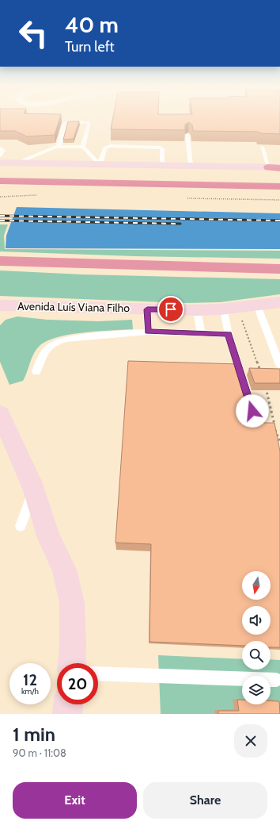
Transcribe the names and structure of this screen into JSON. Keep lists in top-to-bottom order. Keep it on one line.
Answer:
{"streets":{"main road":["Avenida Luís Viana Filho"]},"north":"bottom","page":{"turn":["40 m","Turn left"],"speed":"12 km/h","limit":"20","heading":["1 min","90 m · 11:08"],"buttons":["Exit","Share"]}}
